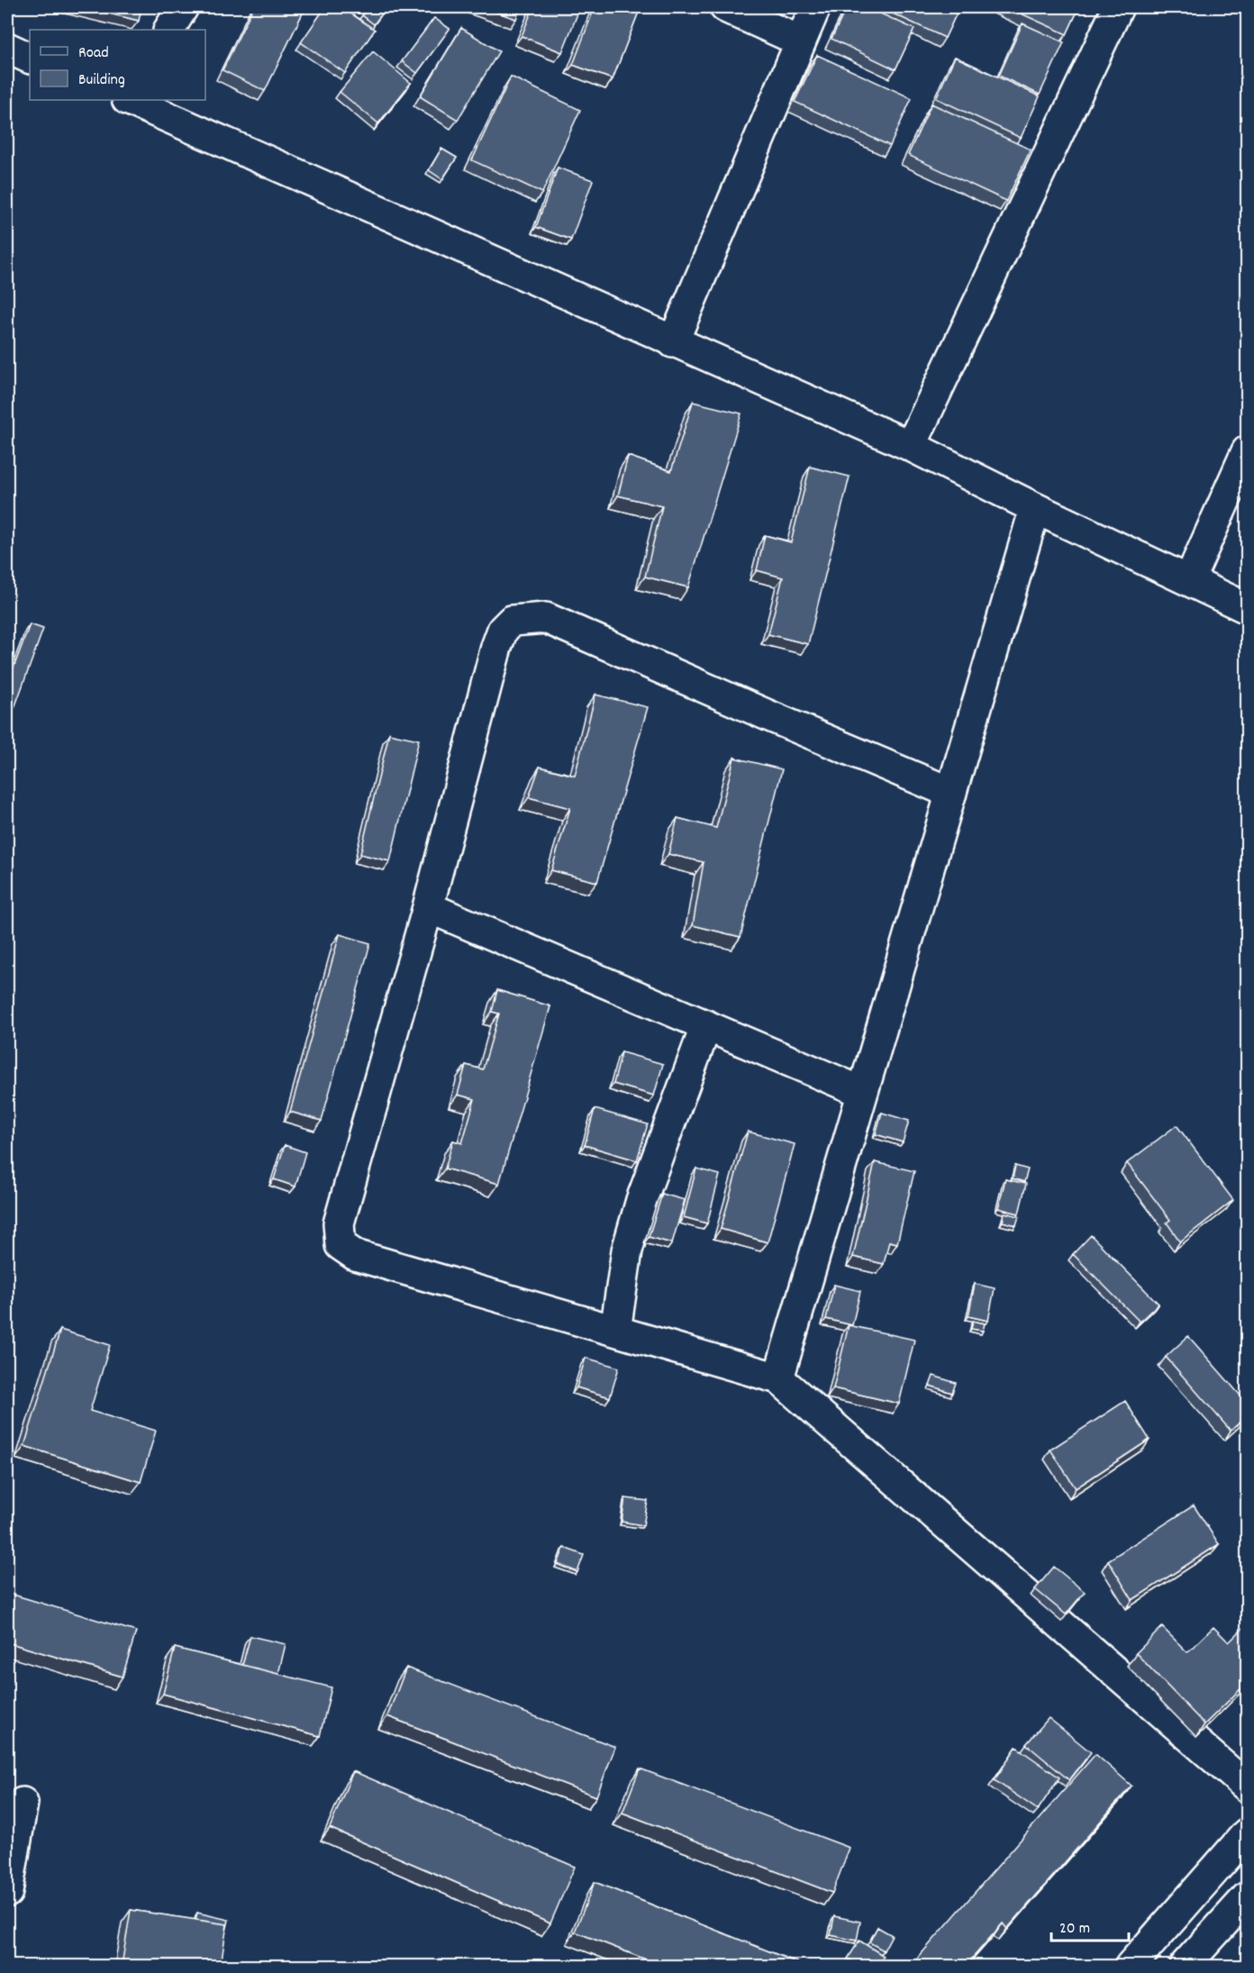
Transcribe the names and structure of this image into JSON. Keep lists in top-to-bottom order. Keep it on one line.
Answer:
{"legend":["Road","Building"],"scale_bar":"20 m"}
